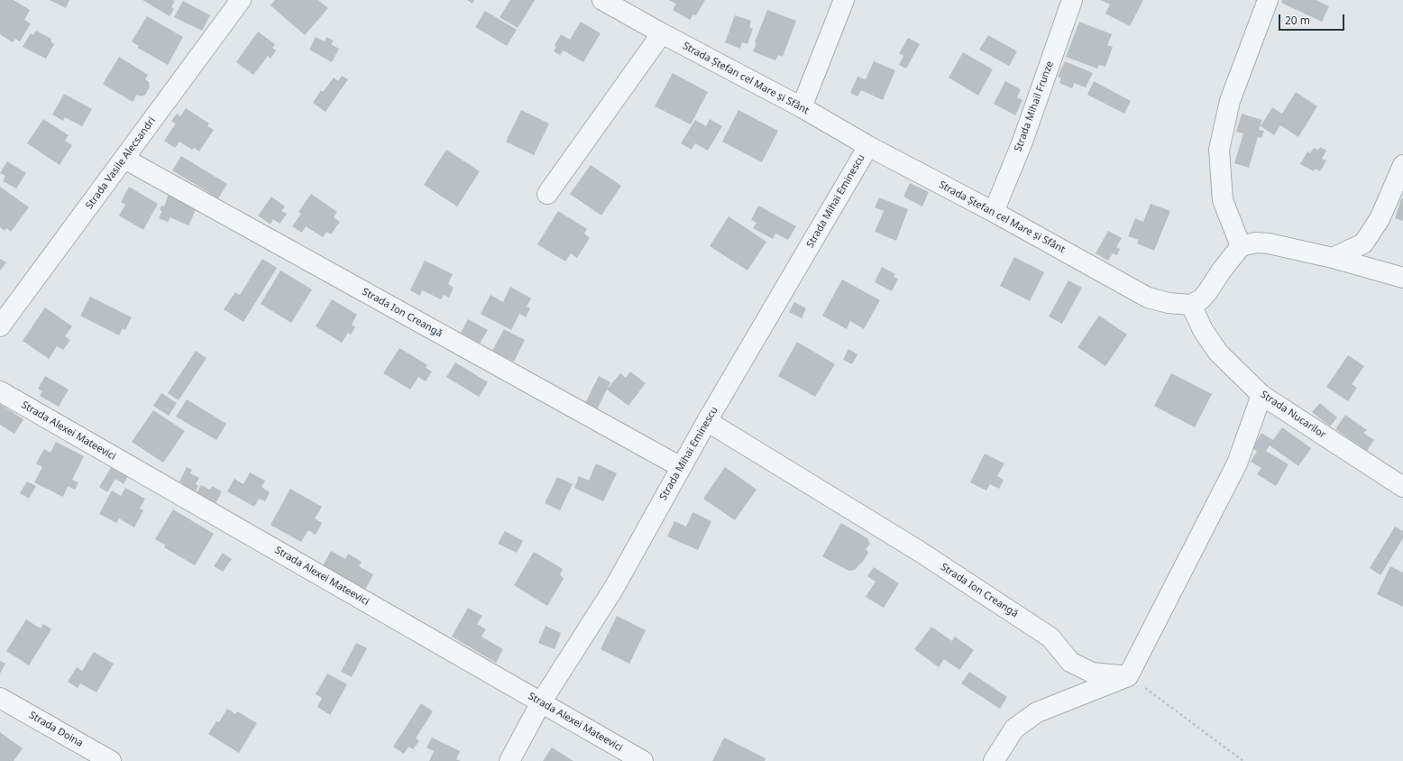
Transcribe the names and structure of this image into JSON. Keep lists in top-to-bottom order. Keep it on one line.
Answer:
{"streets":{"street":["Strada Ștefan cel Mare și Sfânt","Strada Mihail Frunze","Strada Vasile Alecsandri","Strada Mihai Eminescu","Strada Ion Creangă","Strada Nucarilor","Strada Alexei Mateevici","Strada Doina"]},"crossings":[["Strada Ștefan cel Mare și Sfânt","Strada Mihail Frunze"],["Strada Ștefan cel Mare și Sfânt","Strada Mihai Eminescu"],["Strada Ștefan cel Mare și Sfânt","Strada Nucarilor"],["Strada Vasile Alecsandri","Strada Ion Creangă"],["Strada Mihai Eminescu","Strada Ion Creangă"],["Strada Mihai Eminescu","Strada Alexei Mateevici"]],"scale_bar":"20 m"}
